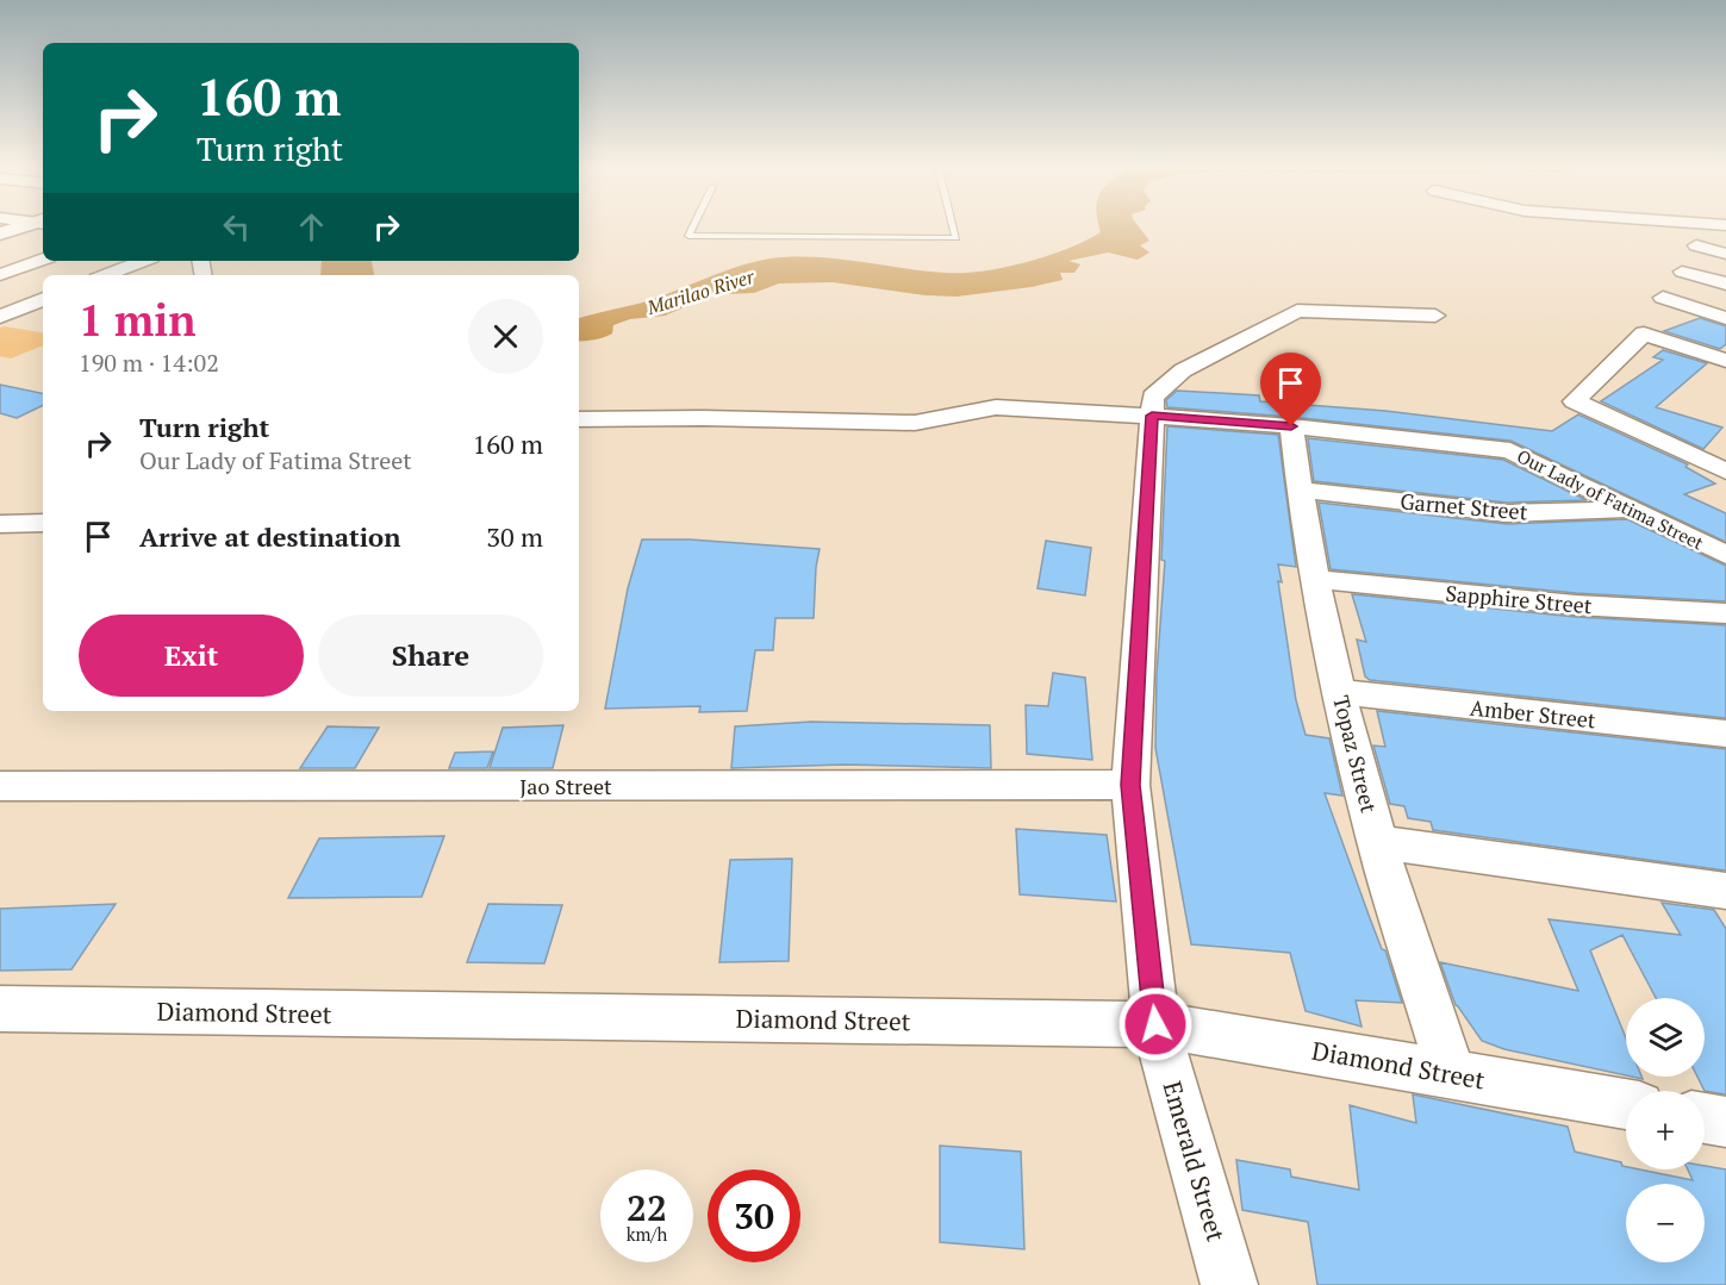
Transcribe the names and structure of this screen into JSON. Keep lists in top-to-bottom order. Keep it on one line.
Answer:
{"streets":{"street":["Our Lady of Fatima Street","Garnet Street","Sapphire Street","Amber Street","Topaz Street","Jao Street","Diamond Street","Emerald Street"]},"crossings":[["Our Lady of Fatima Street","Garnet Street"],["Our Lady of Fatima Street","Topaz Street"],["Our Lady of Fatima Street","Emerald Street"],["Garnet Street","Topaz Street"],["Sapphire Street","Topaz Street"],["Amber Street","Topaz Street"],["Topaz Street","Diamond Street"],["Jao Street","Emerald Street"],["Diamond Street","Emerald Street"]],"water":["Marilao River"],"page":{"turn":["160 m","Turn right"],"heading":["1 min","190 m · 14:02"],"list":[{"name":"Turn right","note":"Our Lady of Fatima Street","value":"160 m"},{"name":"Arrive at destination","value":"30 m"}],"buttons":["Exit","Share"],"map_buttons":["+","−"],"speed":"22 km/h","limit":"30"}}
